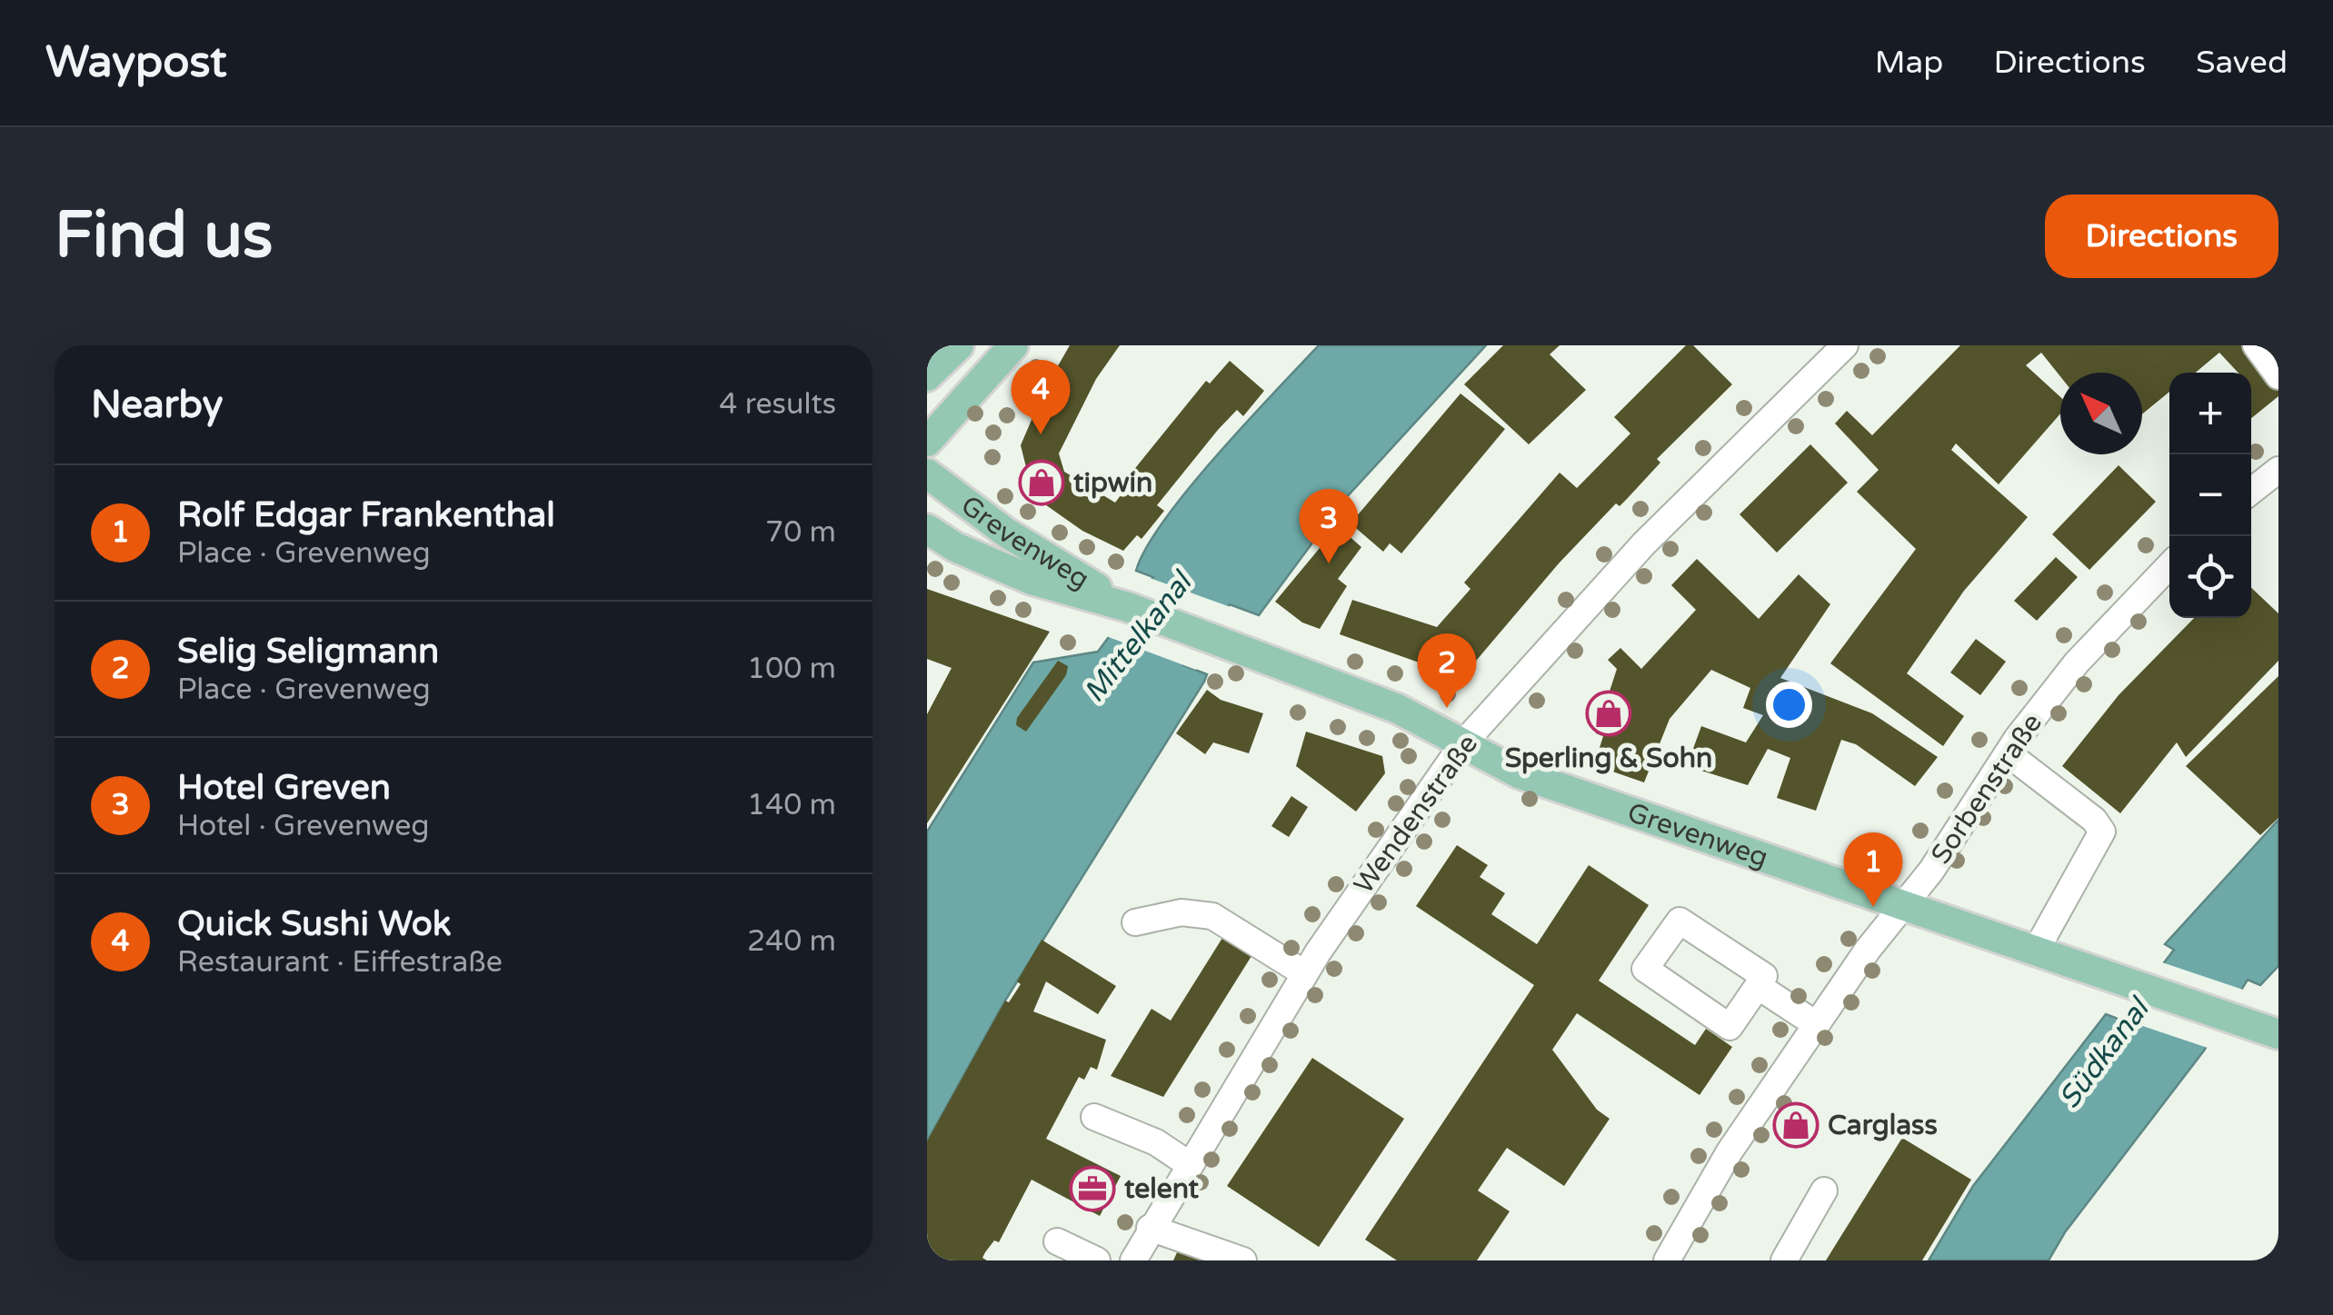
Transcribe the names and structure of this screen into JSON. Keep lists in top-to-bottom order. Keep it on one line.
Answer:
{"streets":{"main road":["Grevenweg"],"street":["Sorbenstraße","Wendenstraße"]},"crossings":[["Grevenweg","Sorbenstraße"],["Grevenweg","Wendenstraße"]],"water":["Mittelkanal","Südkanal"],"places":{"shop":["tipwin","Sperling & Sohn","Carglass"],"office":["telent"]},"north":"top left","page":{"header":"Waypost","nav":["Map","Directions","Saved"],"buttons":"Directions","title":"Find us","heading":["Nearby","4 results"],"pins":["4","3","2","1"],"map_buttons":["+","−"],"list":[{"mark":"1","name":"Rolf Edgar Frankenthal","note":"Place · Grevenweg","value":"70 m"},{"mark":"2","name":"Selig Seligmann","note":"Place · Grevenweg","value":"100 m"},{"mark":"3","name":"Hotel Greven","note":"Hotel · Grevenweg","value":"140 m"},{"mark":"4","name":"Quick Sushi Wok","note":"Restaurant · Eiffestraße","value":"240 m"}]}}
